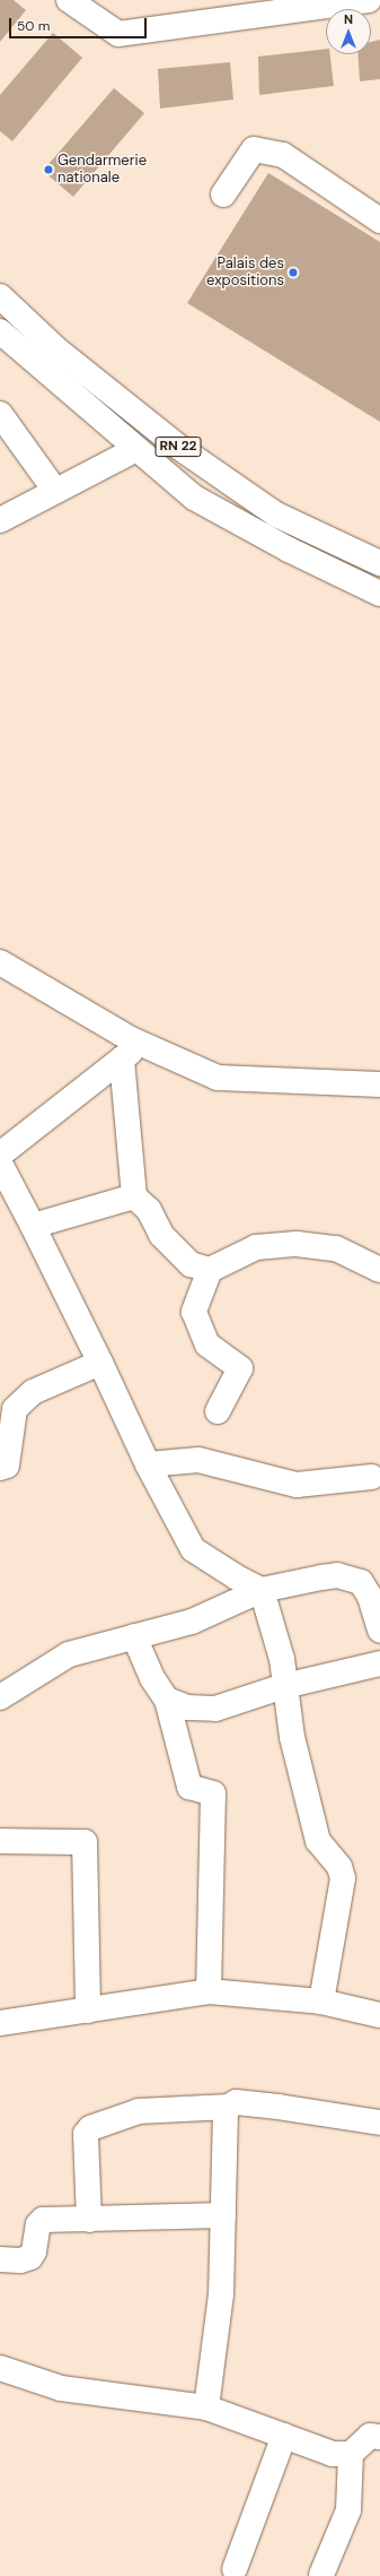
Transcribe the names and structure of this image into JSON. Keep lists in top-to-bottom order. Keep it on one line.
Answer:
{"streets":{"main road":["RN 22"]},"places":["Gendarmerie nationale","Palais des expositions"],"scale_bar":"50 m","north":"top"}
